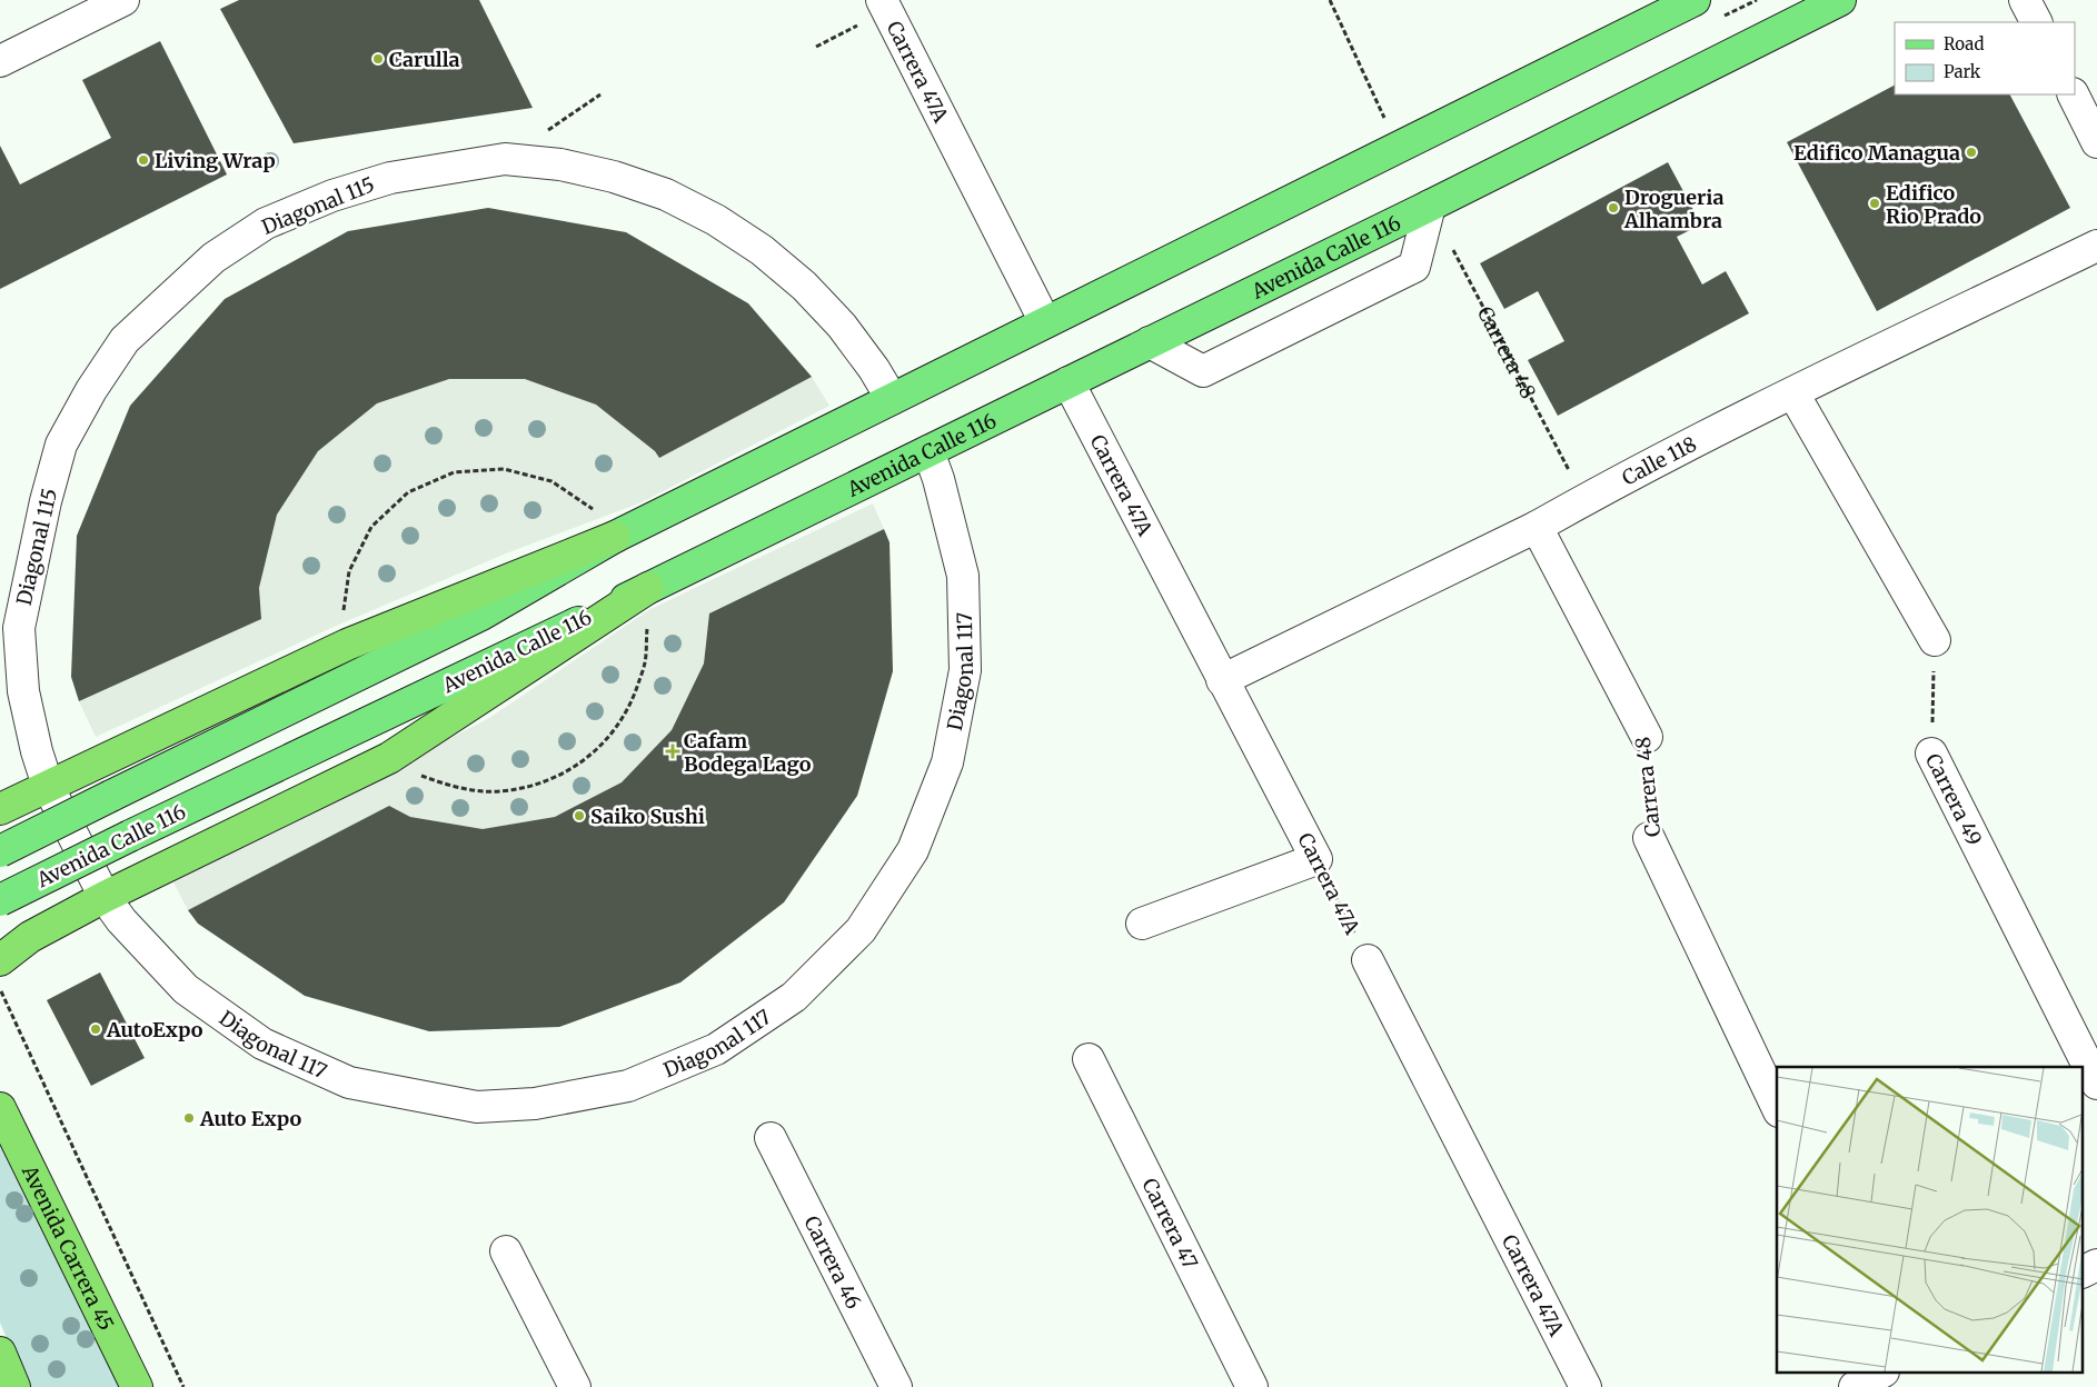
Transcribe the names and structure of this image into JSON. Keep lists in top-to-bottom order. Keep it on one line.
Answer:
{"streets":{"highway":["Avenida Carrera 45"],"main road":["Avenida Calle 116"],"street":["Carrera 47A","Diagonal 115","Carrera 48","Calle 118","Diagonal 117","Carrera 49","Carrera 47","Carrera 46"]},"crossings":[["Carrera 47A","Avenida Calle 116"],["Carrera 47A","Calle 118"],["Diagonal 115","Diagonal 117"],["Avenida Calle 116","Diagonal 117"],["Carrera 48","Calle 118"]],"places":{"other":["Carulla","Edifico Managua","Living Wrap","Edifico Rio Prado","Drogueria Alhambra","Saiko Sushi","AutoExpo","Auto Expo"],"health":["Cafam Bodega Lago"]},"legend":["Road","Park"]}
